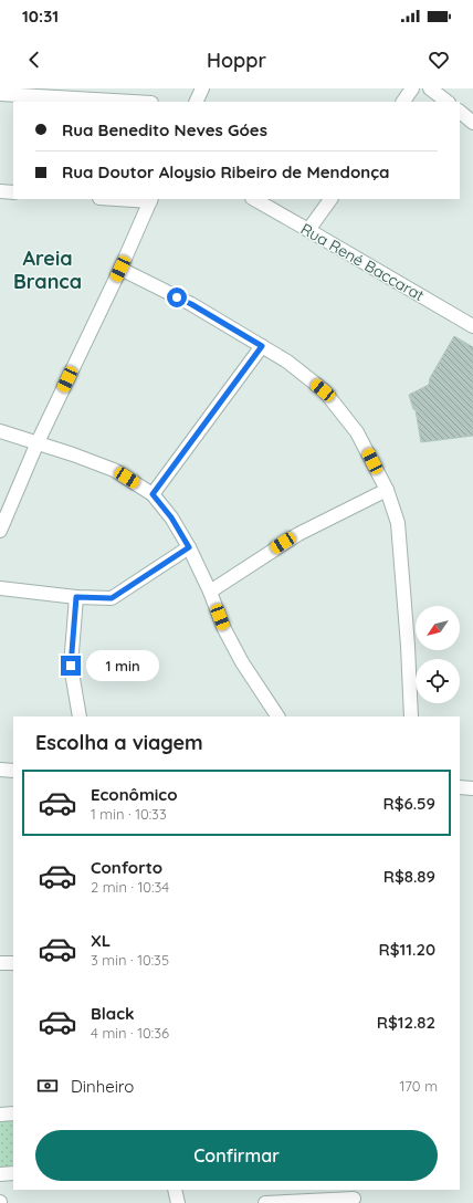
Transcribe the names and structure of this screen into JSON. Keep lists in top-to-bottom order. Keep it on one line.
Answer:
{"streets":{"street":["Rua René Baccarat"]},"districts":["Areia Branca"],"north":"bottom left","page":{"status":"10:31","header":"Hoppr","banner":["Rua Benedito Neves Góes","Rua Doutor Aloysio Ribeiro de Mendonça"],"bubble":"1 min","heading":"Escolha a viagem","list":[{"name":"Econômico","note":"1 min · 10:33","value":"R$6.59"},{"name":"Conforto","note":"2 min · 10:34","value":"R$8.89"},{"name":"XL","note":"3 min · 10:35","value":"R$11.20"},{"name":"Black","note":"4 min · 10:36","value":"R$12.82"}],"pay":["Dinheiro","170 m"],"buttons":"Confirmar"}}
